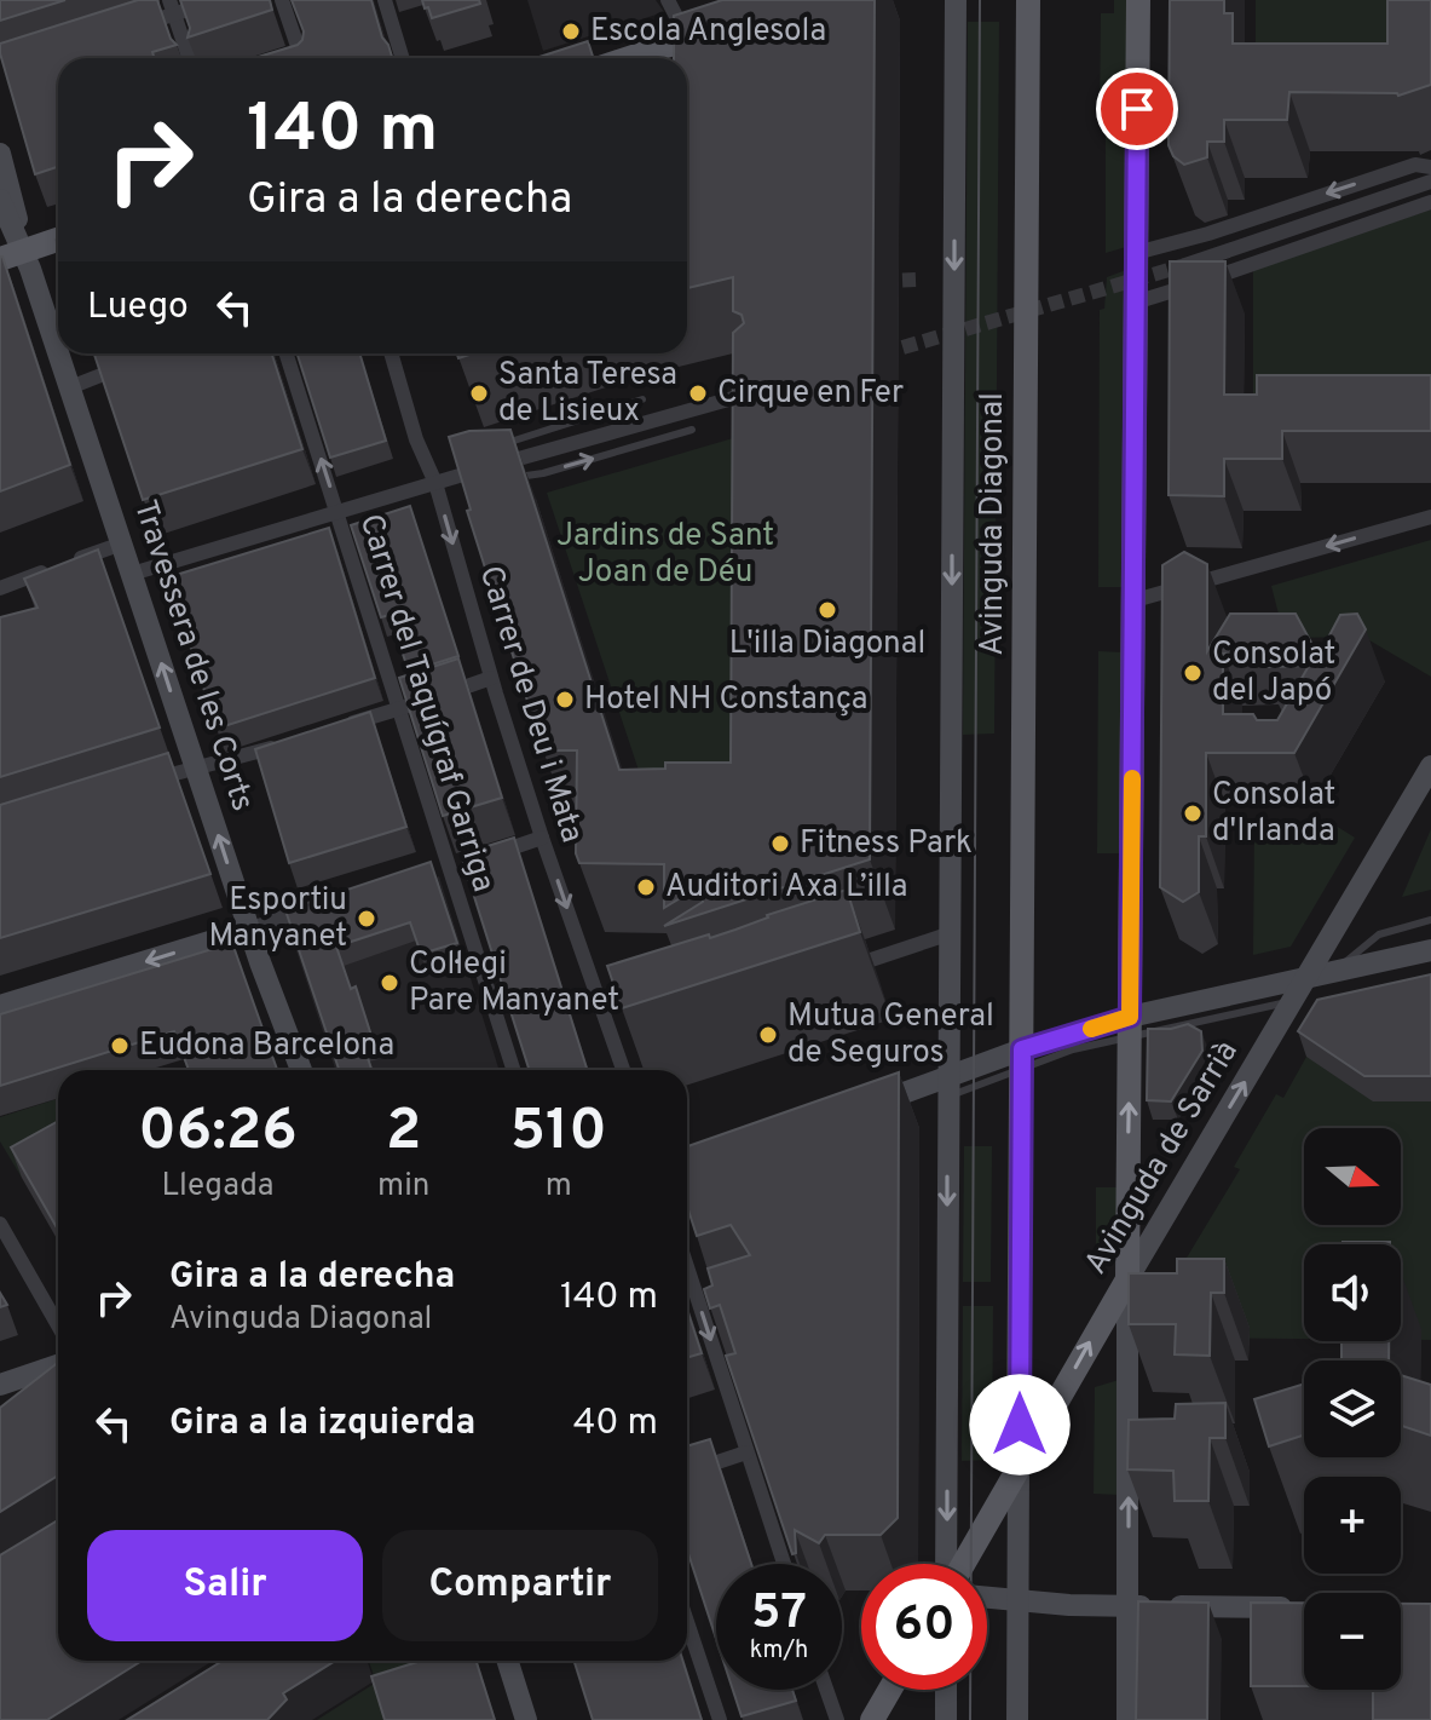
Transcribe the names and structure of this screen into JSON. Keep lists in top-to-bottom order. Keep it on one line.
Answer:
{"streets":{"main road":["Avinguda Diagonal","Travessera de les Corts","Avinguda de Sarrià"],"street":["Carrer del Taquígraf Garriga","Carrer de Deu i Mata"]},"crossings":[["Avinguda Diagonal","Avinguda de Sarrià"]],"one_way":["Travessera de les Corts","Carrer de Deu i Mata","Avinguda de Sarrià"],"parks":["Jardins de Sant Joan de Déu"],"places":["Escola Anglesola","Santa Teresa de Lisieux","Cirque en Fer","L'illa Diagonal","Consolat del Japó","Hotel NH Constança","Consolat d'Irlanda","Fitness Park","Auditori Axa L’illa","Esportiu Manyanet","Col·legi Pare Manyanet","Mutua General de Seguros","Eudona Barcelona"],"north":"right","page":{"turn":["140 m","Gira a la derecha"],"then":"Luego","eta":["06:26","Llegada","2","min","510","m"],"map_buttons":["+","−"],"list":[{"name":"Gira a la derecha","note":"Avinguda Diagonal","value":"140 m"},{"name":"Gira a la izquierda","value":"40 m"}],"buttons":["Salir","Compartir"],"speed":"57 km/h","limit":"60"}}
